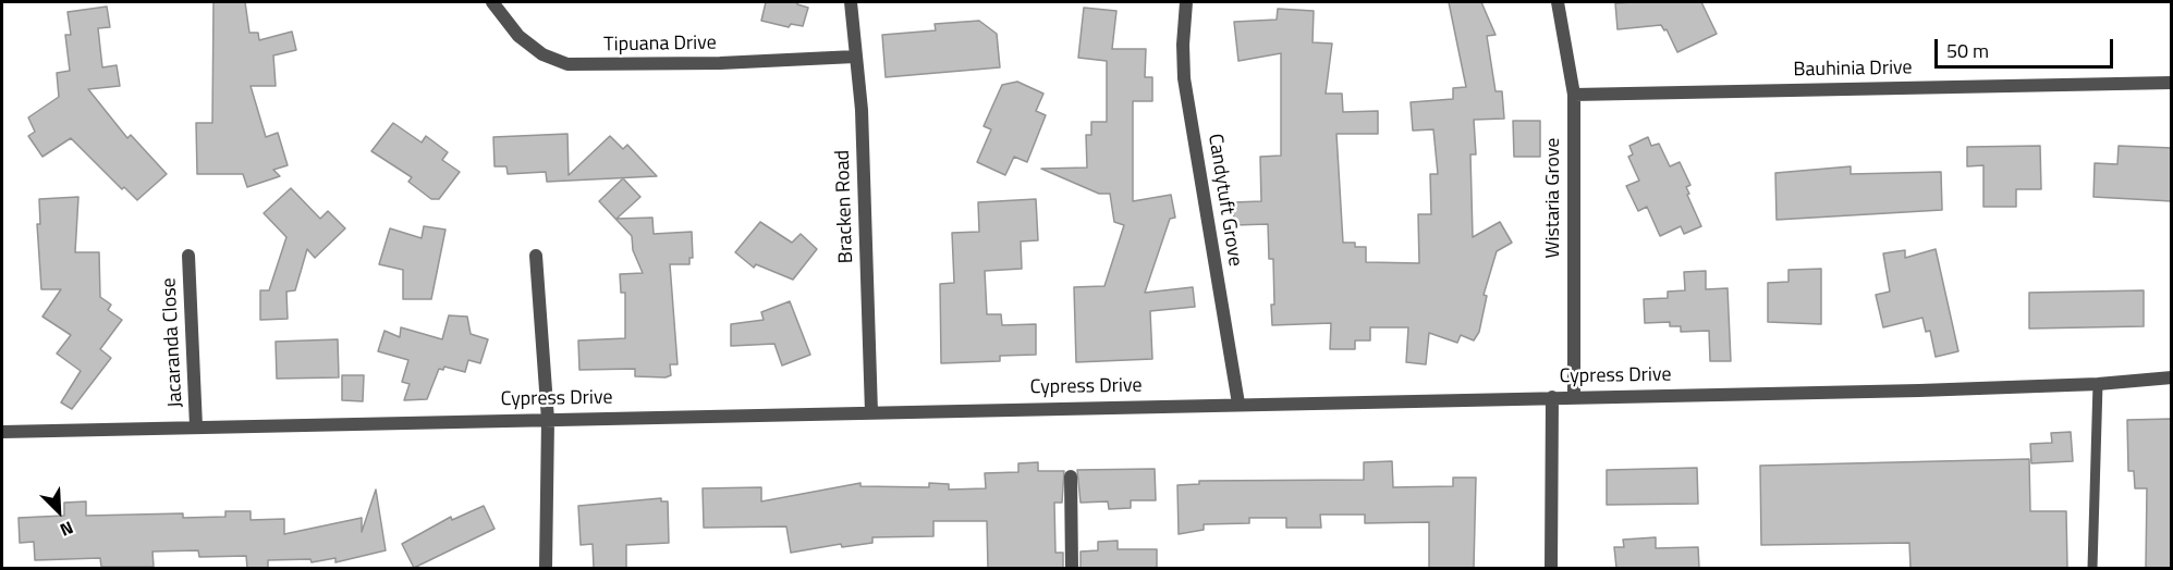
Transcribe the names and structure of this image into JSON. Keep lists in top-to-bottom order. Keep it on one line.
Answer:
{"streets":{"street":["Tipuana Drive","Bauhinia Drive","Wistaria Grove","Candytuft Grove","Bracken Road","Jacaranda Close","Cypress Drive"]},"crossings":[["Tipuana Drive","Bracken Road"],["Bauhinia Drive","Wistaria Grove"],["Wistaria Grove","Cypress Drive"],["Candytuft Grove","Cypress Drive"],["Bracken Road","Cypress Drive"],["Jacaranda Close","Cypress Drive"]],"scale_bar":"50 m","north":"bottom right"}
